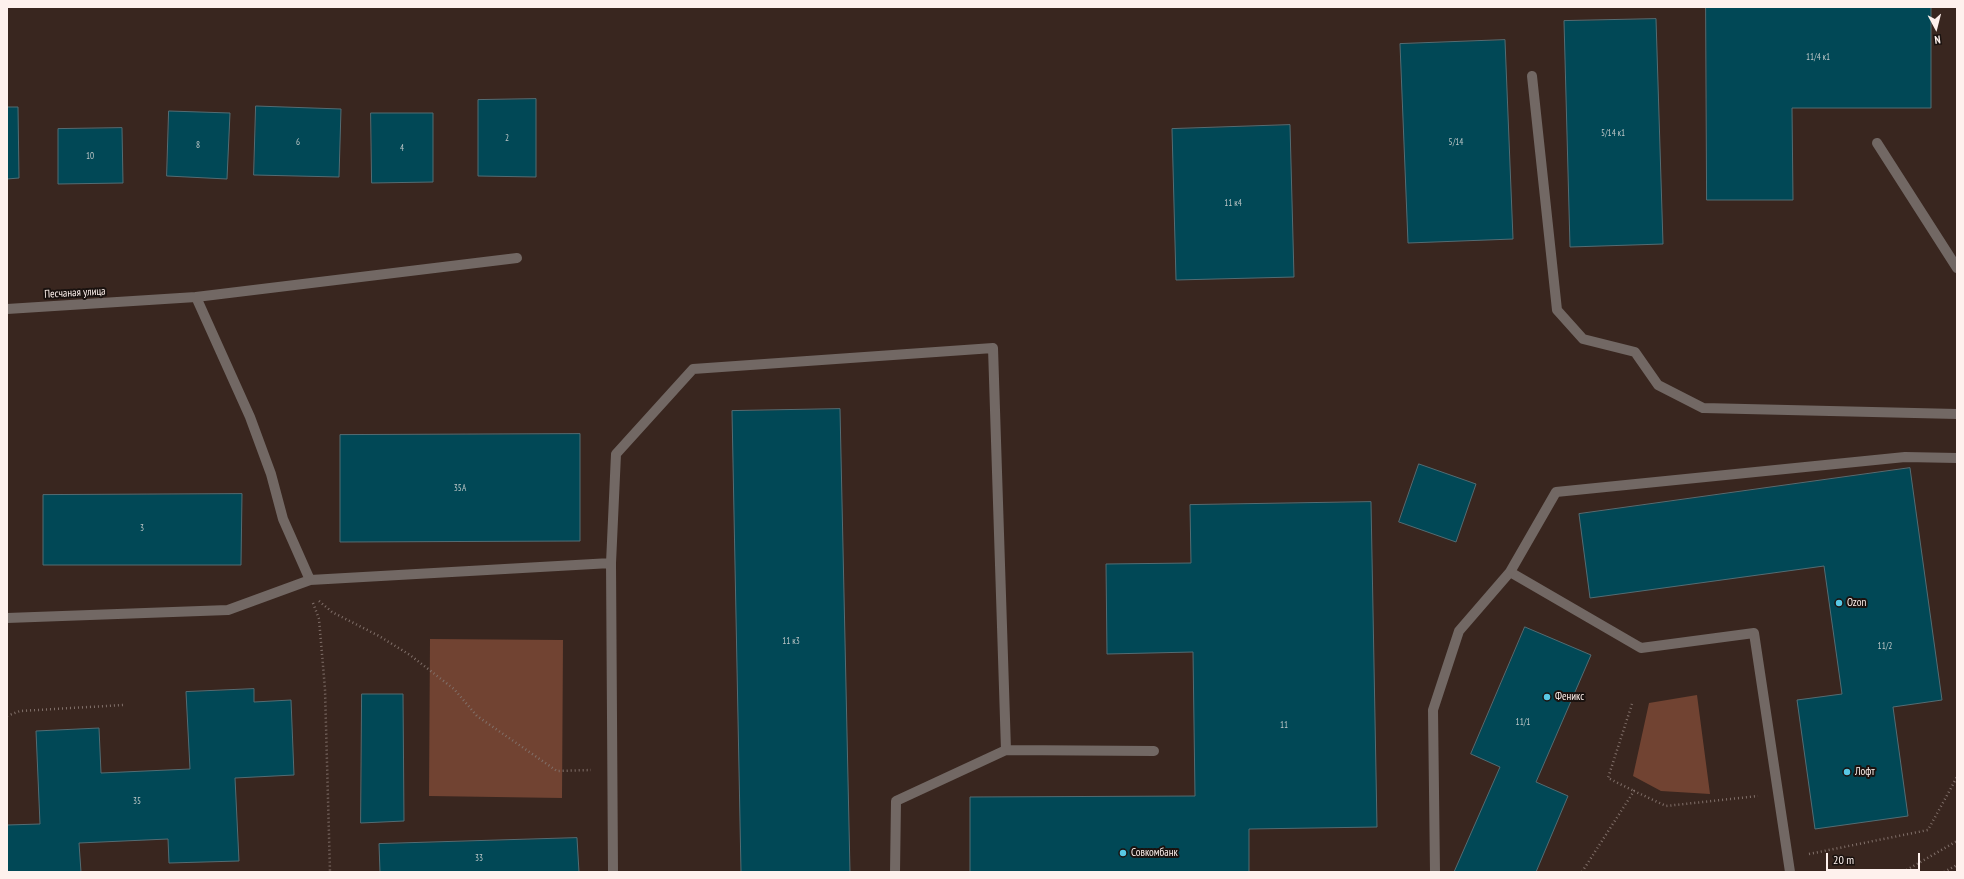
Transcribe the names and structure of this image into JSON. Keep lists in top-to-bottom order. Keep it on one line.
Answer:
{"streets":{"lane":["Песчаная улица"]},"places":["Ozon","Феникс","Лофт","Совкомбанк"],"house_numbers":["11/4 к1","5/14 к1","2","6","5/14","8","4","10","11 к4","35А","3","11 к3","11/2","11/1","11","35","33"],"scale_bar":"20 m","north":"bottom"}
